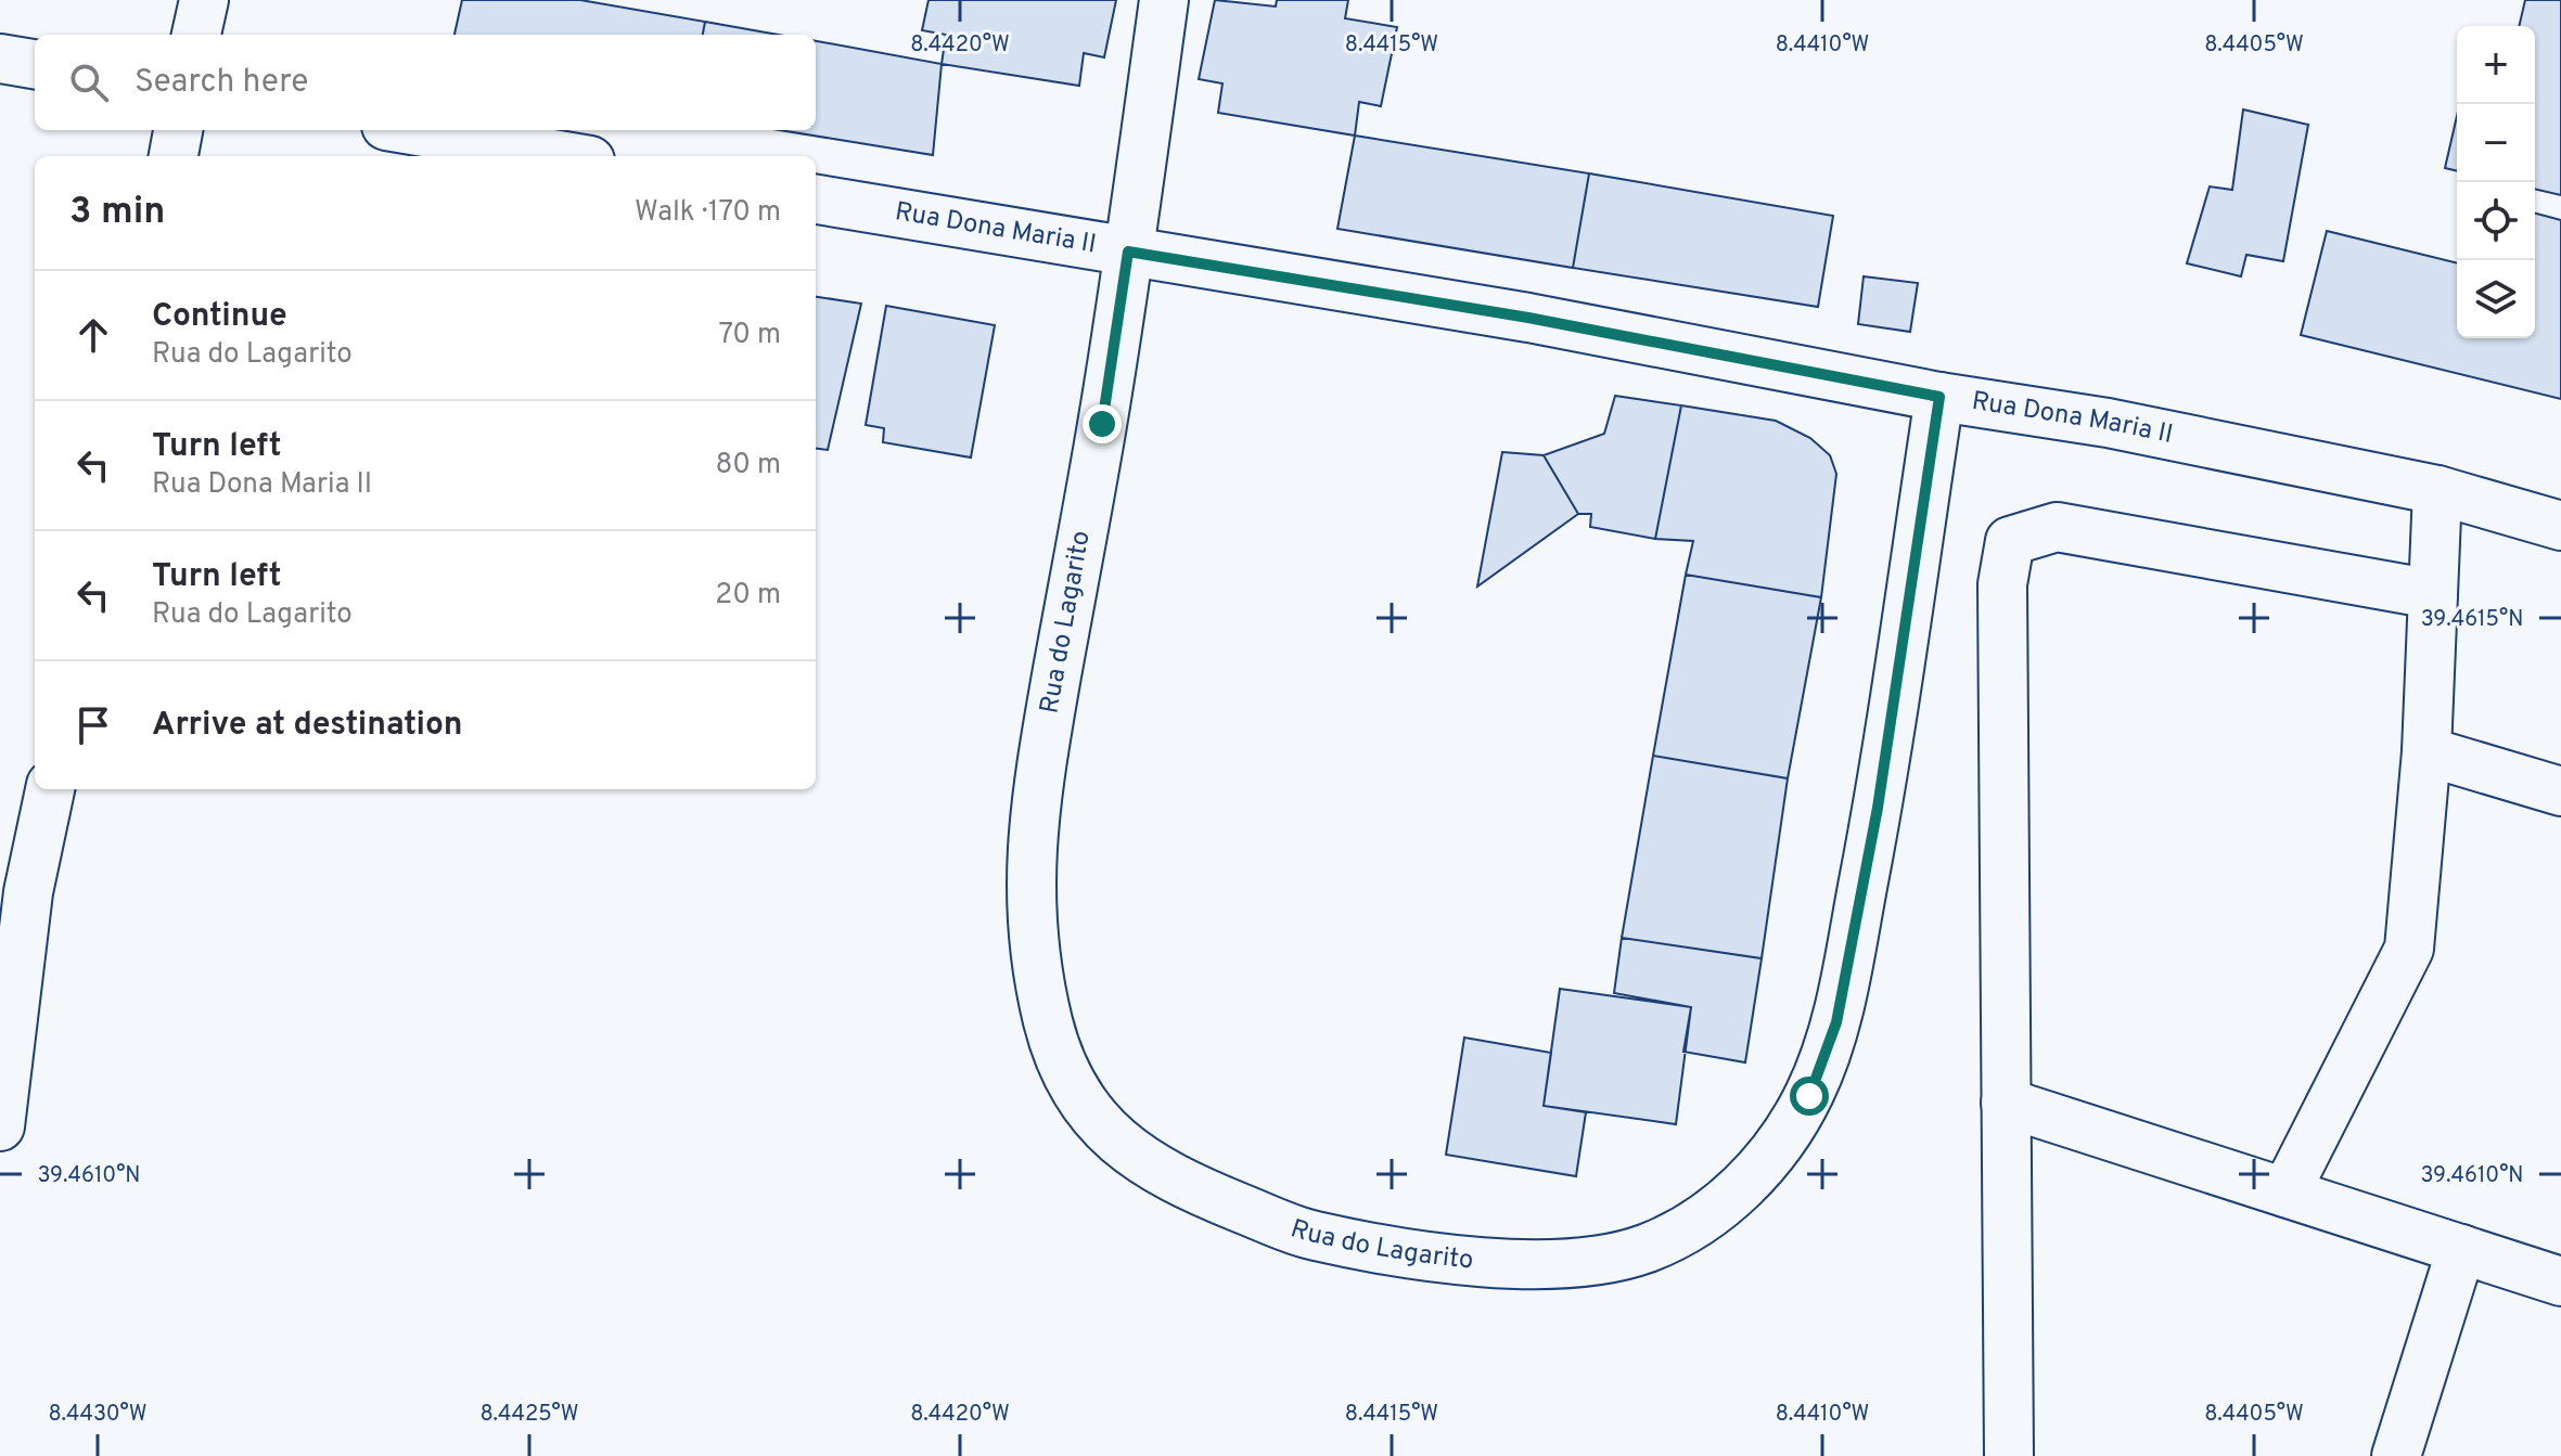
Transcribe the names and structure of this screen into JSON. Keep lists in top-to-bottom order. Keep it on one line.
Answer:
{"streets":{"street":["Rua Dona Maria II","Rua do Lagarito"]},"crossings":[["Rua Dona Maria II","Rua do Lagarito"]],"page":{"map_buttons":["+","−"],"search":"Search here","heading":["3 min","Walk · 170 m"],"list":[["Continue","Rua do Lagarito","70 m"],["Turn left","Rua Dona Maria II","80 m"],["Turn left","Rua do Lagarito","20 m"],"Arrive at destination"]},"coordinates":["8.4420°W","8.4415°W","8.4410°W","8.4405°W","39.4615°N","39.4610°N","8.4430°W","8.4425°W"]}
